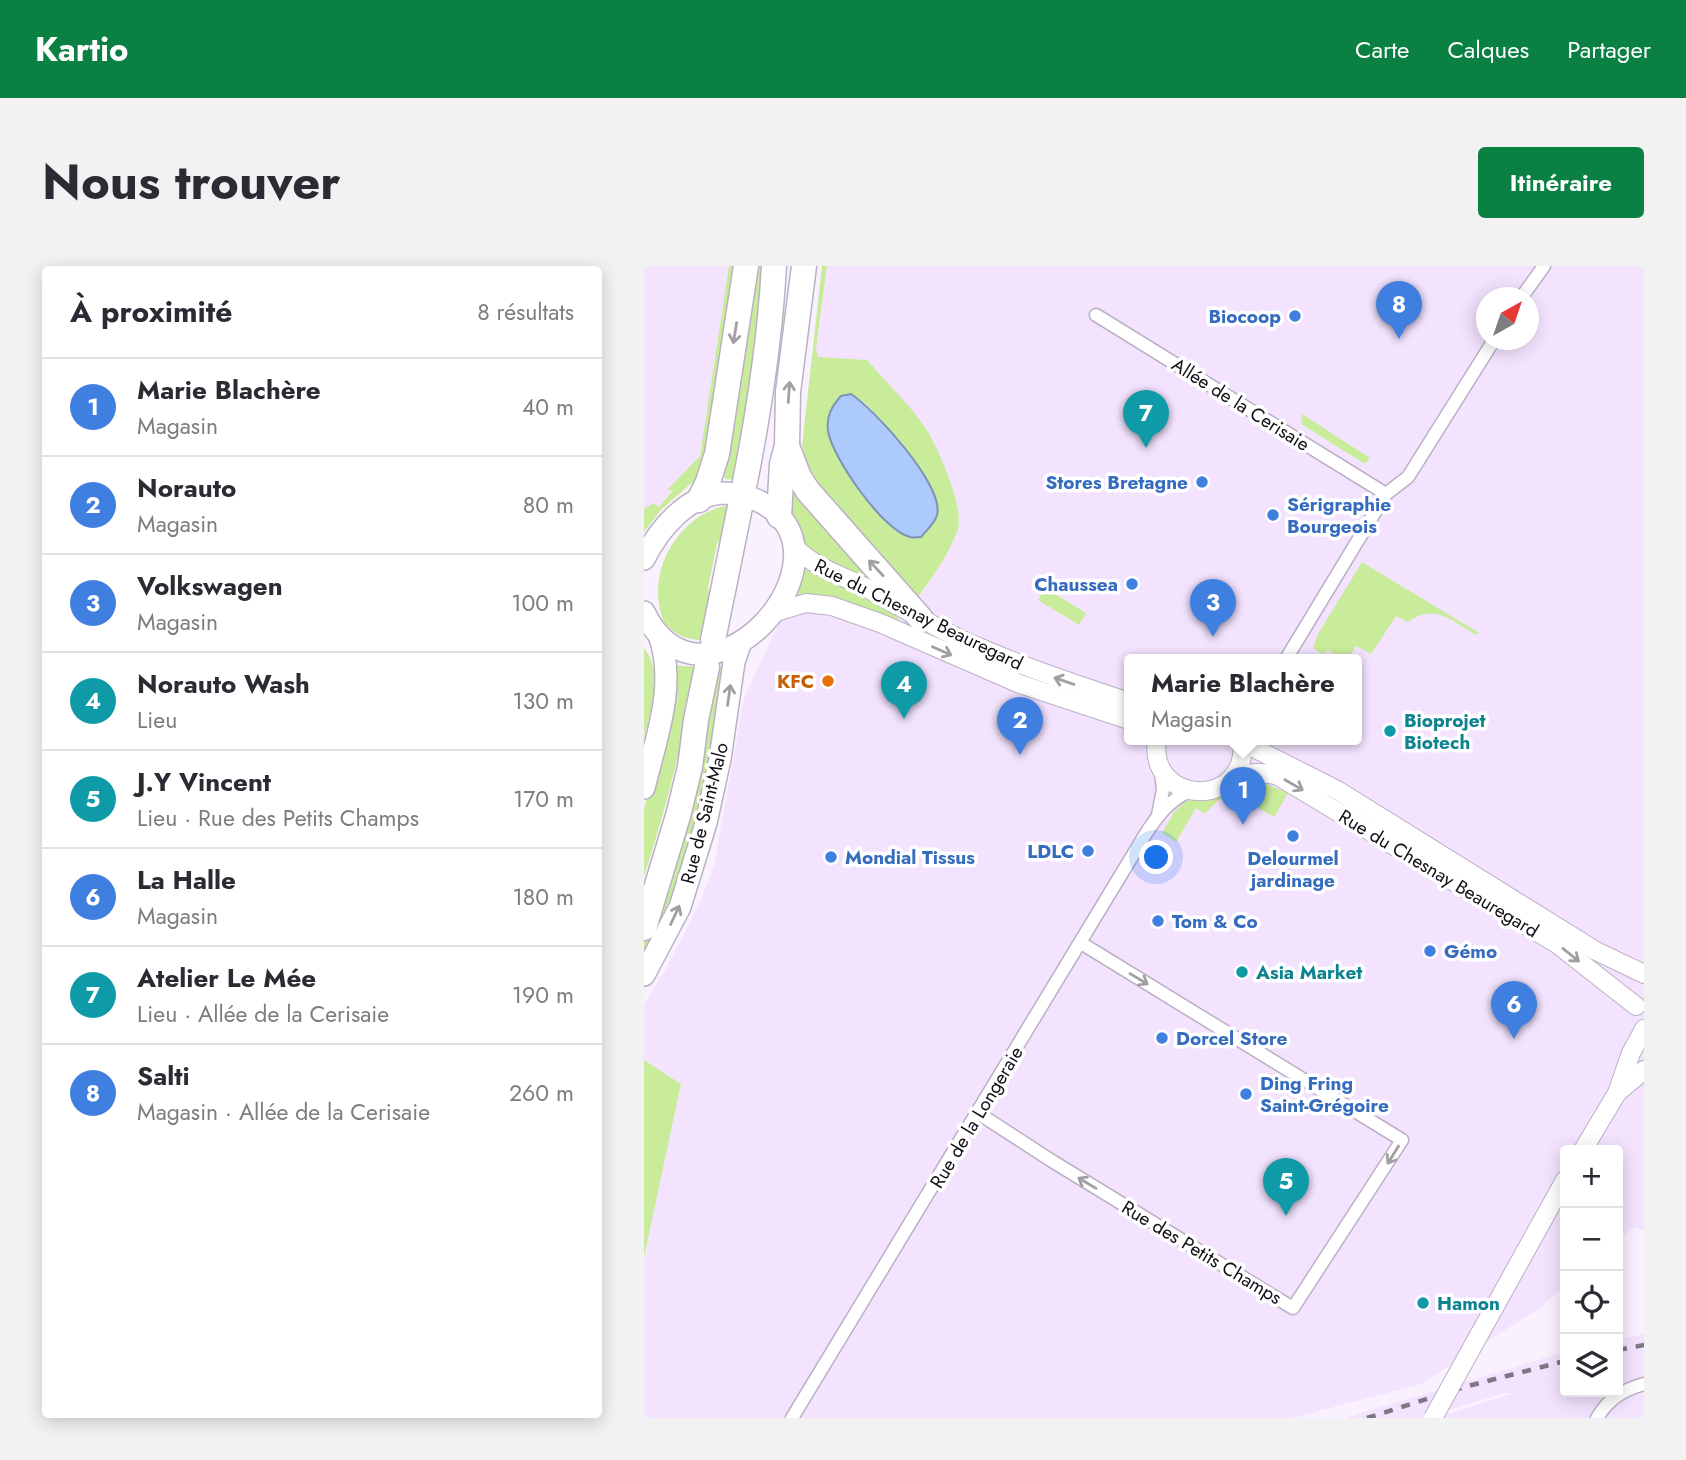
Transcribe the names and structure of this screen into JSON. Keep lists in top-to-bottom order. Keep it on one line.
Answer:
{"streets":{"main road":["Rue du Chesnay Beauregard","Rue de Saint-Malo"],"street":["Allée de la Cerisaie","Rue de la Longeraie","Rue des Petits Champs"]},"crossings":[["Rue du Chesnay Beauregard","Rue de la Longeraie"],["Rue de la Longeraie","Rue des Petits Champs"]],"places":["Biocoop","Stores Bretagne","Sérigraphie Bourgeois","Chaussea","KFC","Bioprojet Biotech","Delourmel jardinage","LDLC","Mondial Tissus","Tom & Co","Gémo","Asia Market","Dorcel Store","Ding Fring Saint-Grégoire","Hamon"],"north":"top right","page":{"header":"Kartio","nav":["Carte","Calques","Partager"],"title":"Nous trouver","buttons":"Itinéraire","heading":["À proximité","8 résultats"],"pins":["8","7","3","4","2","1","6","5"],"list":[{"mark":"1","name":"Marie Blachère","note":"Magasin","value":"40 m"},{"mark":"2","name":"Norauto","note":"Magasin","value":"80 m"},{"mark":"3","name":"Volkswagen","note":"Magasin","value":"100 m"},{"mark":"4","name":"Norauto Wash","note":"Lieu","value":"130 m"},{"mark":"5","name":"J.Y Vincent","note":"Lieu · Rue des Petits Champs","value":"170 m"},{"mark":"6","name":"La Halle","note":"Magasin","value":"180 m"},{"mark":"7","name":"Atelier Le Mée","note":"Lieu · Allée de la Cerisaie","value":"190 m"},{"mark":"8","name":"Salti","note":"Magasin · Allée de la Cerisaie","value":"260 m"}],"popup":["Marie Blachère","Magasin"],"map_buttons":["+","−"]}}
